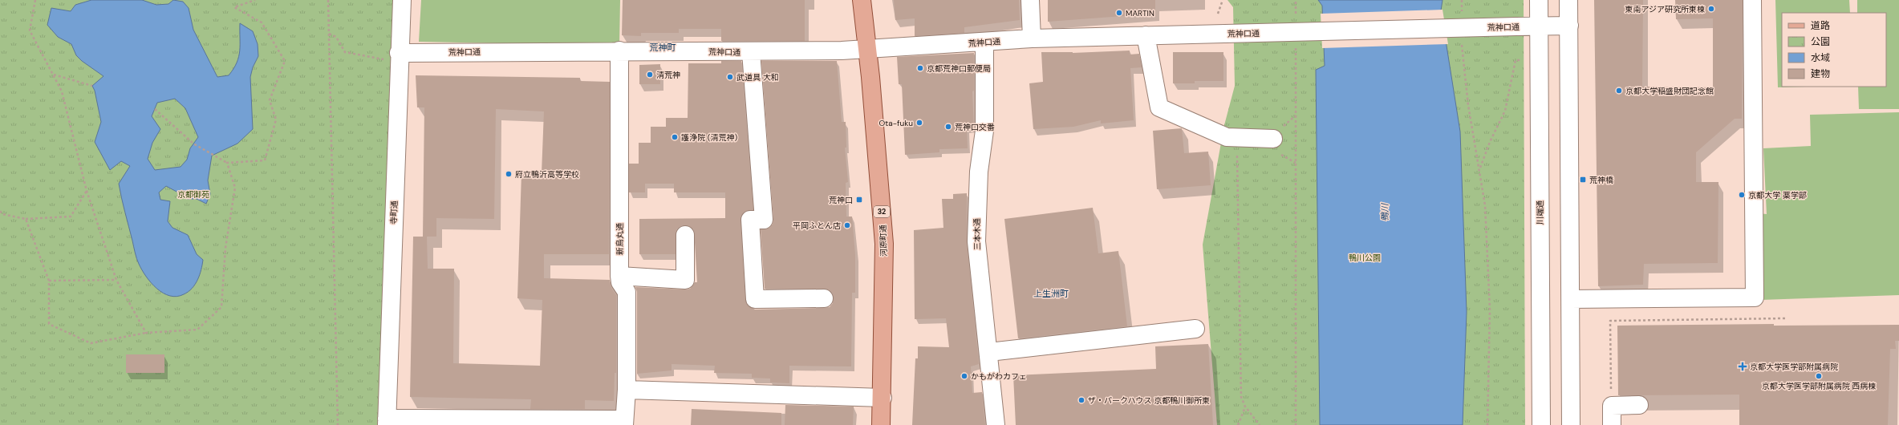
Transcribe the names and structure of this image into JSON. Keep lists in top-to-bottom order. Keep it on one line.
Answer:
{"streets":{"main road":["32","河原町通"],"street":["荒神口通","寺町通","川端通","三本木通","新烏丸通"]},"crossings":[["荒神口通","寺町通"],["荒神口通","川端通"],["荒神口通","三本木通"],["荒神口通","新烏丸通"],["荒神口通","河原町通"]],"districts":["荒神町","上生洲町"],"water":["鴨川"],"parks":["京都御苑","鴨川公園"],"places":{"other":["東南アジア研究所東棟","MARTIN","京都荒神口郵便局","清荒神","武道具 大和","京都大学稲盛財団記念館","Ota-fuku","荒神口交番","護浄院 (清荒神)","府立鴨沂高等学校","京都大学 薬学部","平岡ふとん店","かもがわカフェ","京都大学医学部附属病院 西病棟","ザ・パークハウス 京都鴨川御所東"],"transit":["荒神橋","荒神口"],"health":["京都大学医学部附属病院"]},"legend":["道路","公園","水域","建物"]}
